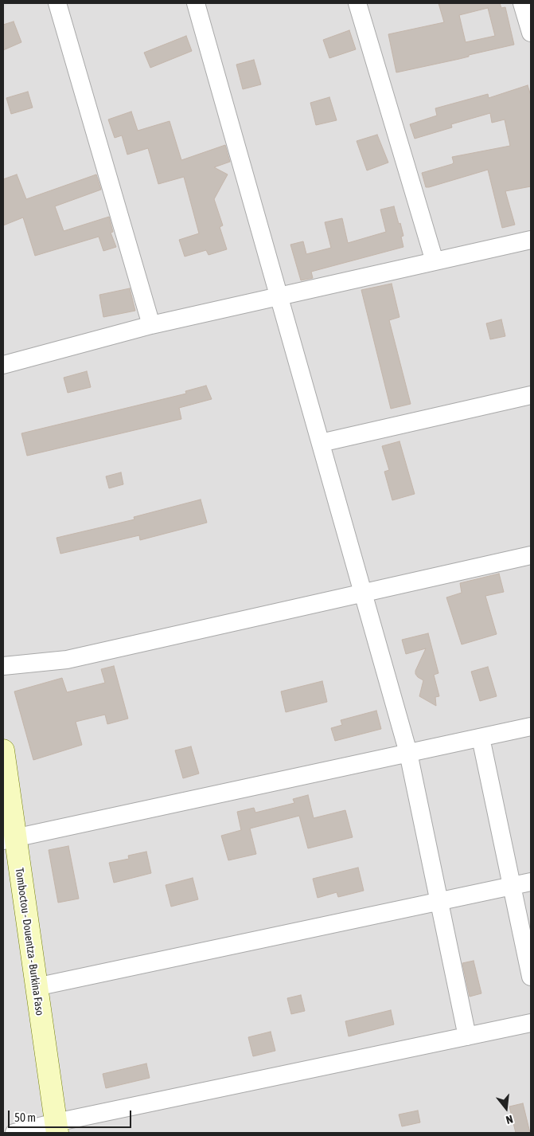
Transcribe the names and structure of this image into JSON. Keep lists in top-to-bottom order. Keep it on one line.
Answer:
{"streets":{"main road":["Tomboctou - Douentza - Burkina Faso"]},"scale_bar":"50 m","north":"bottom"}
